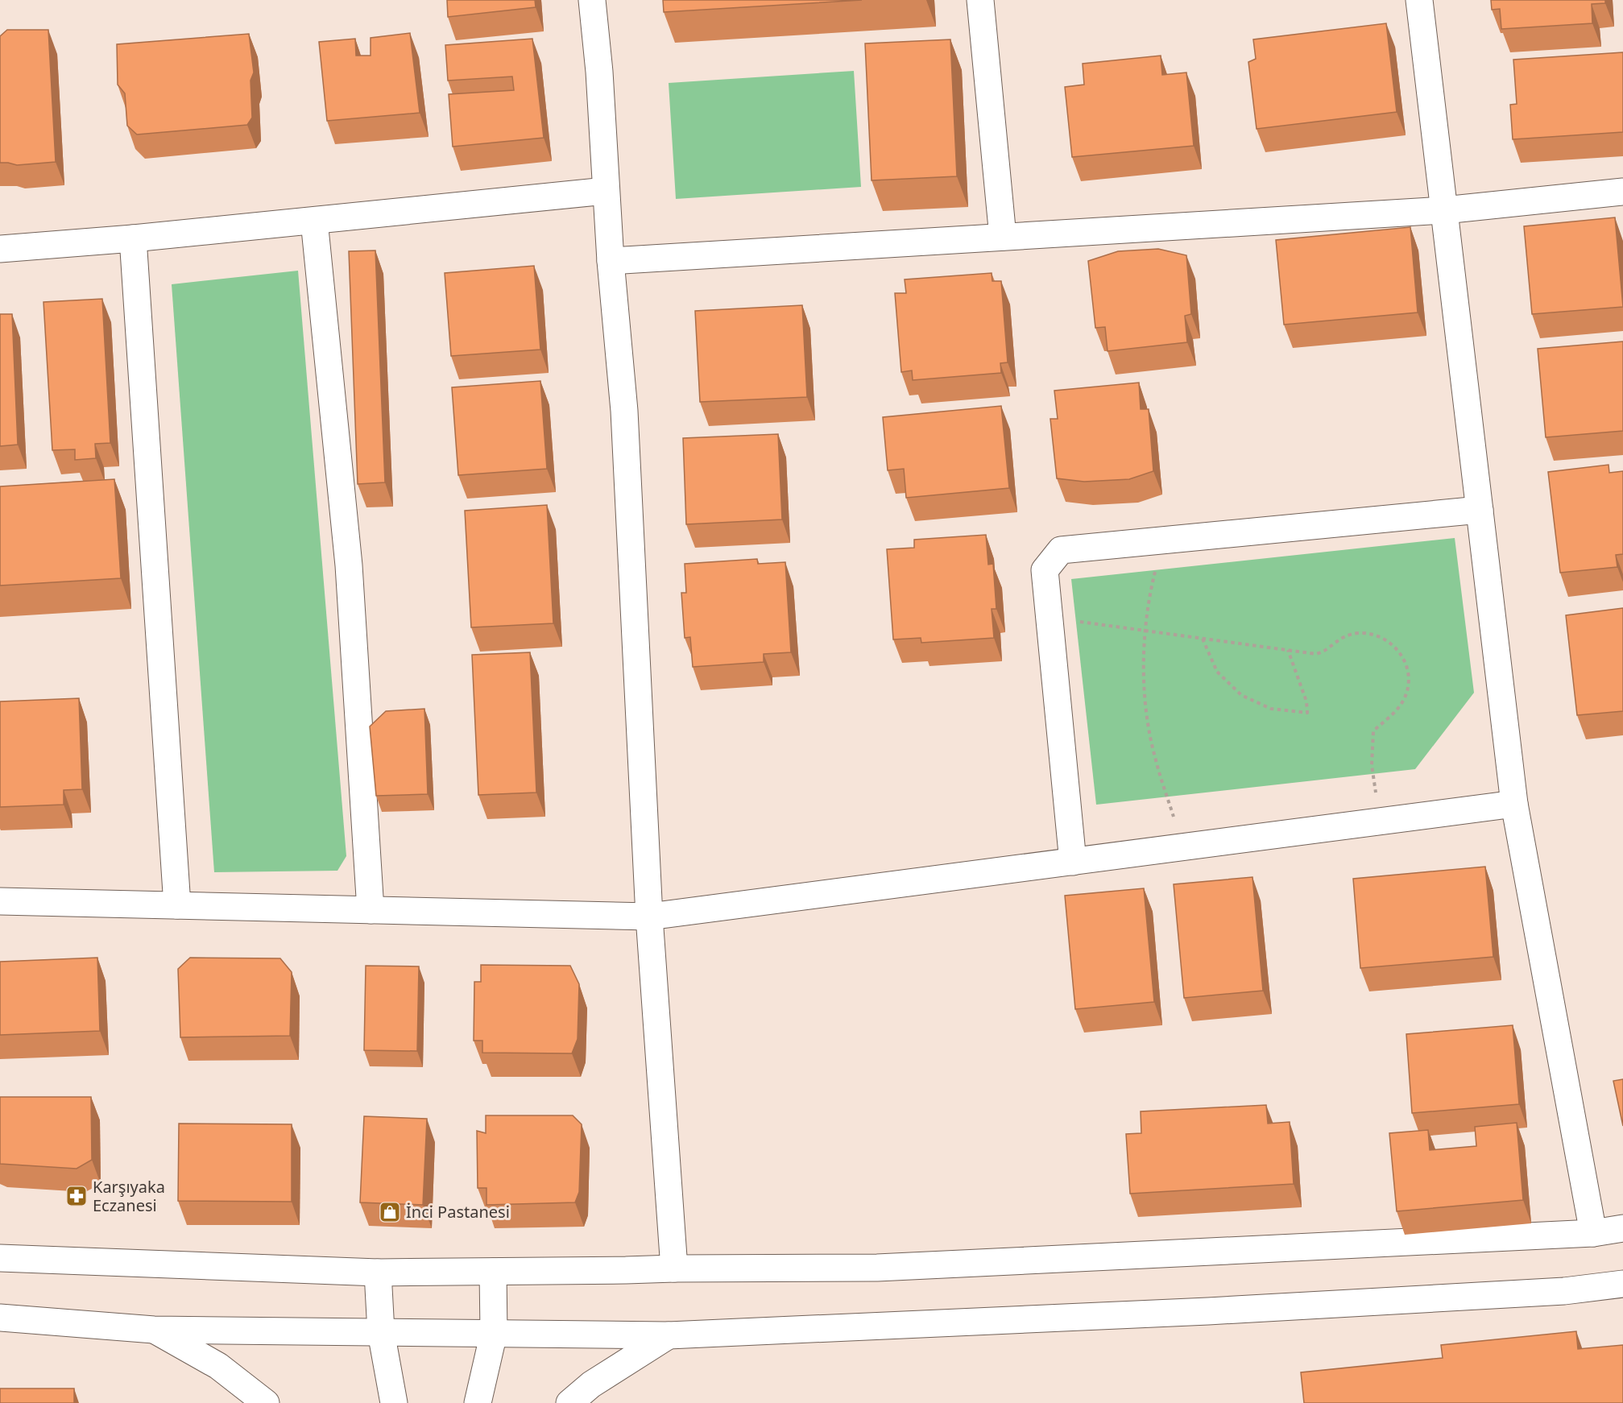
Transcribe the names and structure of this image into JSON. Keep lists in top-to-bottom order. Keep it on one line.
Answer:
{"places":{"pharmacy":["Karşıyaka Eczanesi"],"shop":["İnci Pastanesi"]}}
